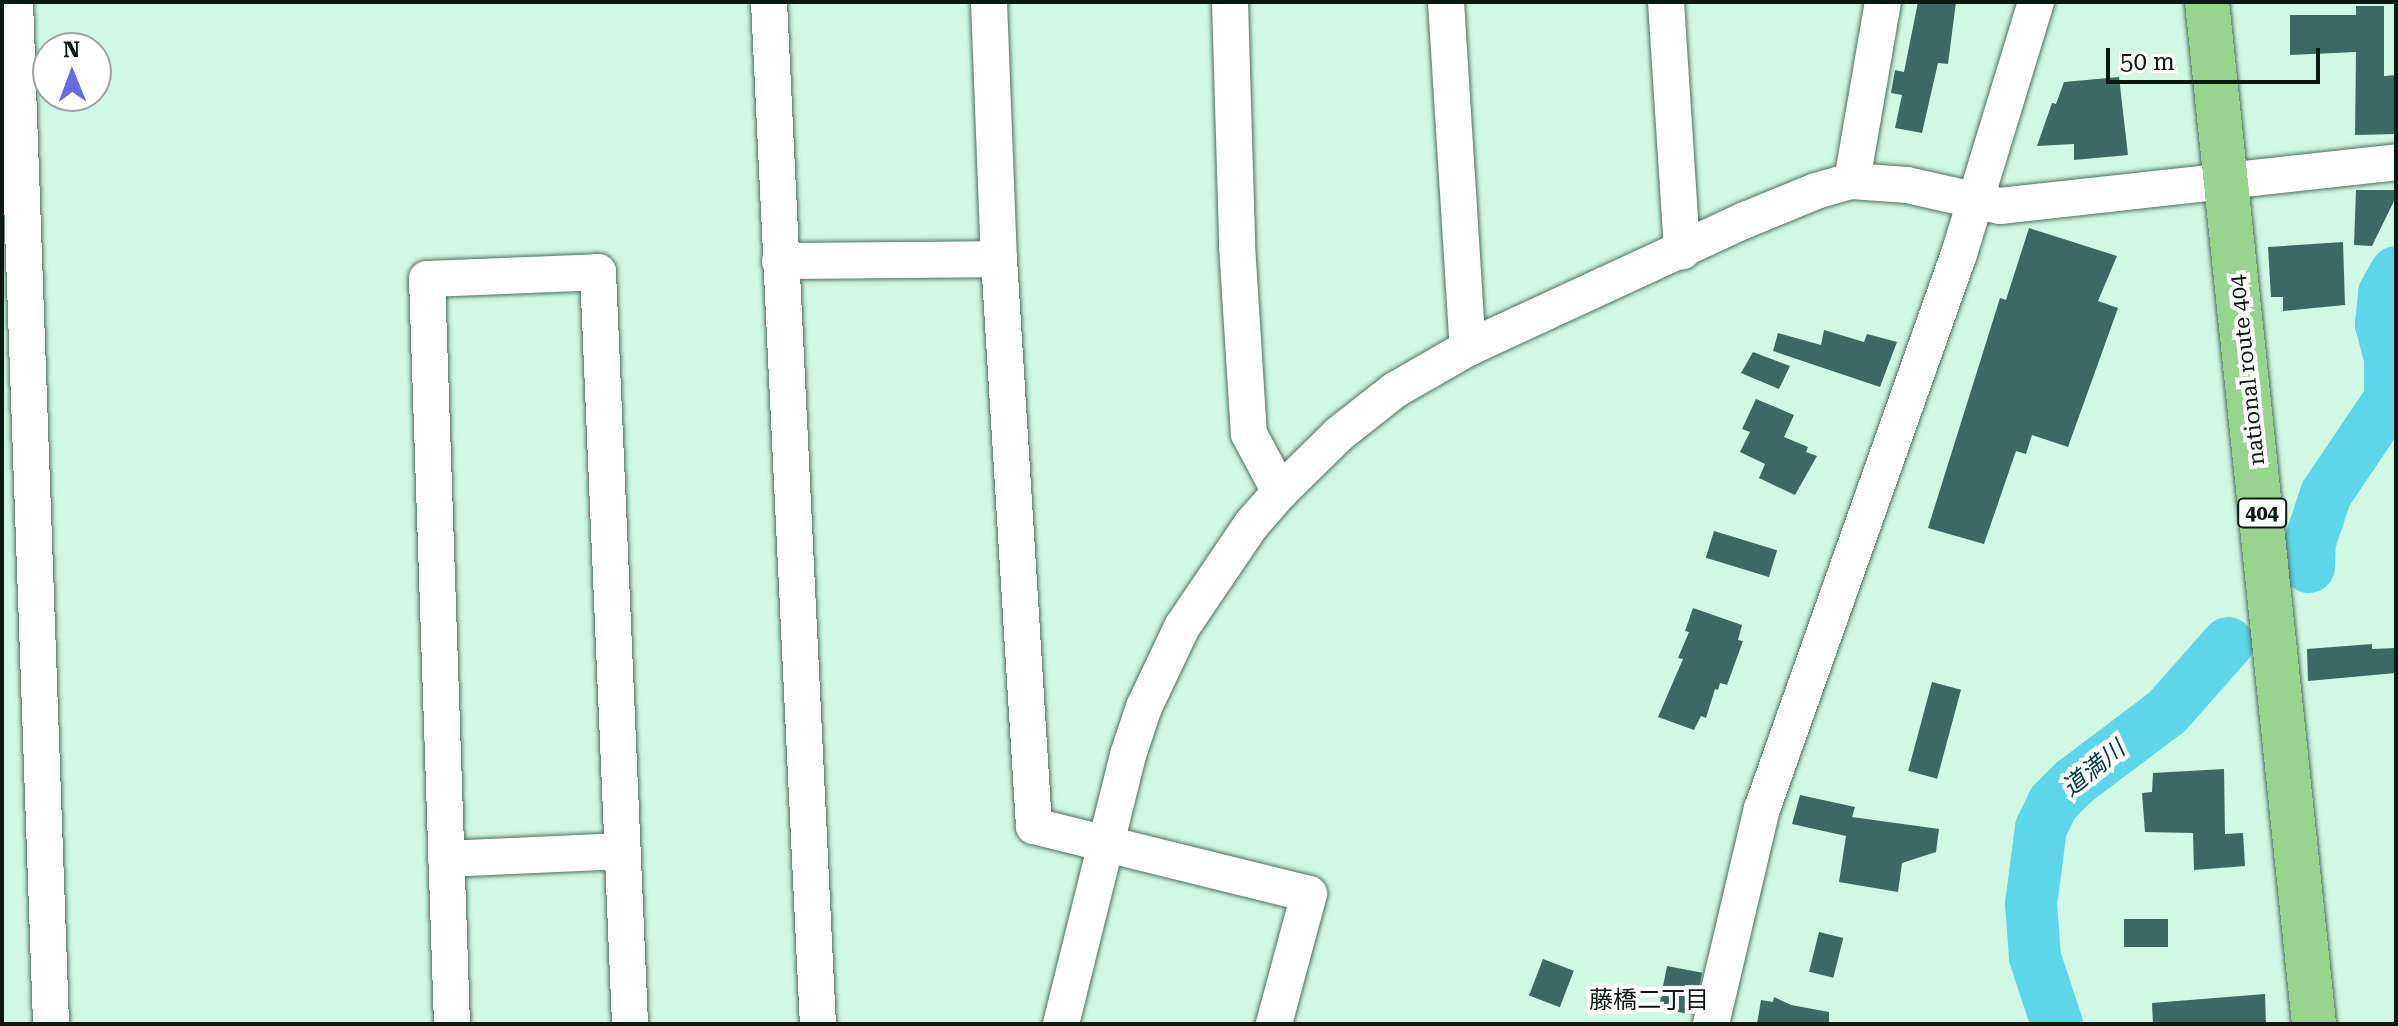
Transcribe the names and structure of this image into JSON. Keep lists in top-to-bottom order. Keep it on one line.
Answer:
{"streets":{"highway":["national route 404","404"]},"districts":["藤橋二丁目"],"water":["道満川"],"scale_bar":"50 m","north":"top"}
